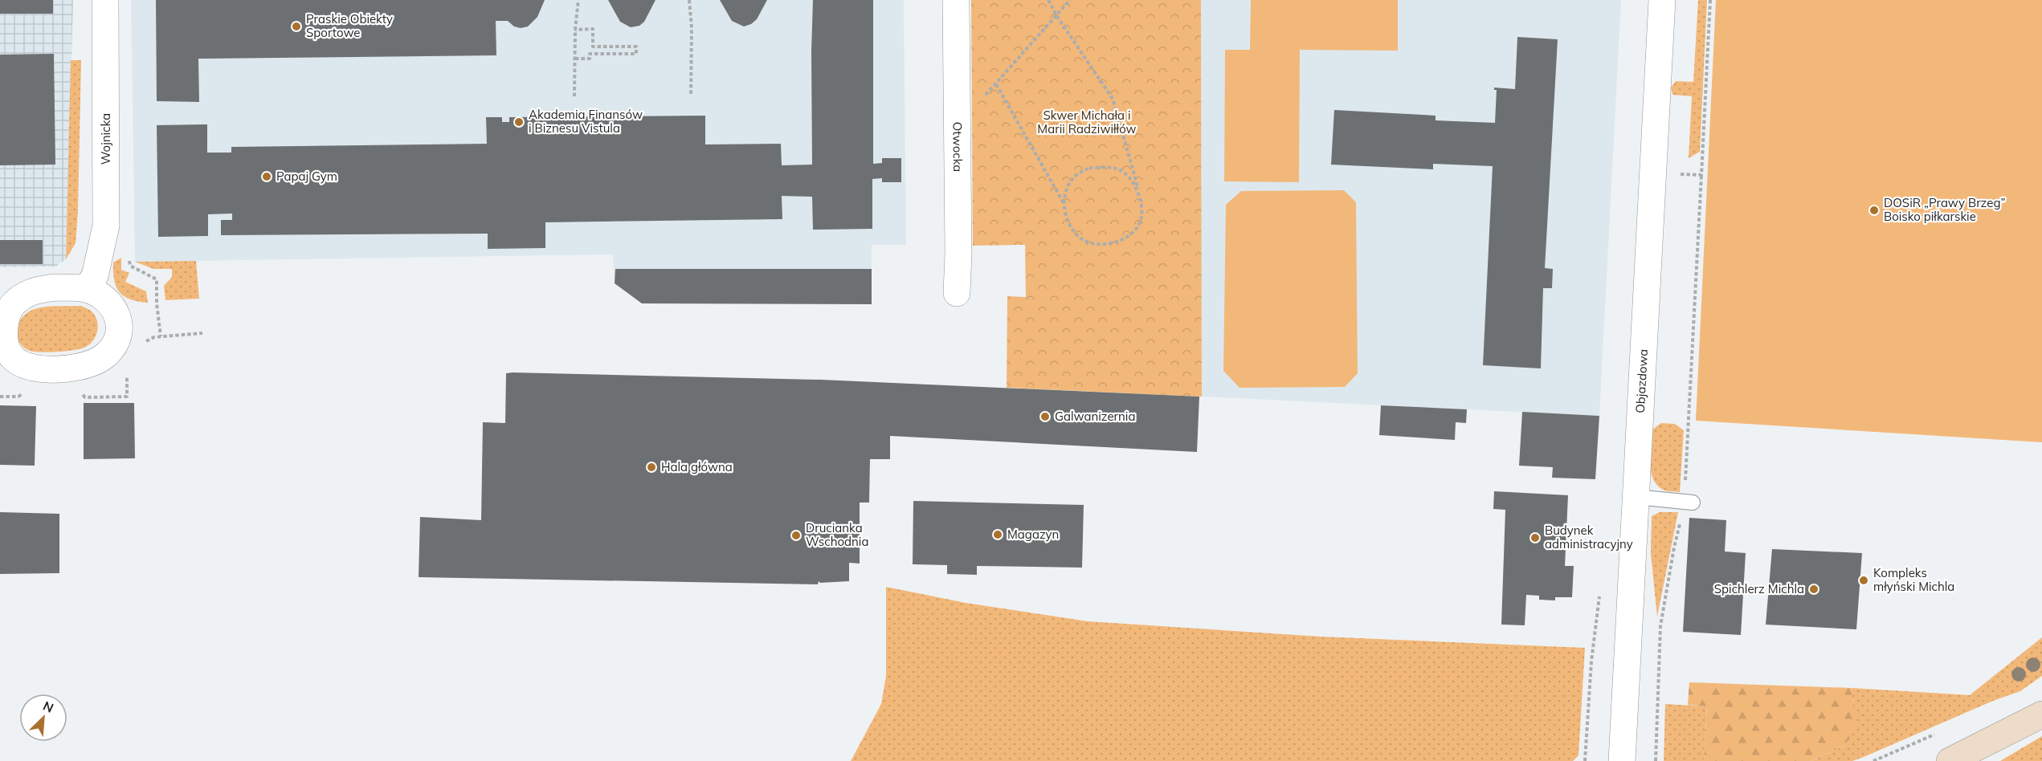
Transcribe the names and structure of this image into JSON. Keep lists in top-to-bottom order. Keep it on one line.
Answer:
{"streets":{"street":["Wojnicka","Otwocka","Objazdowa"]},"parks":["Skwer Michała i Marii Radziwiłłów"],"places":["Praskie Obiekty Sportowe","Akademia Finansów i Biznesu Vistula","Papaj Gym","DOSiR „Prawy Brzeg” Boisko piłkarskie","Galwanizernia","Hala główna","Magazyn","Drucianka Wschodnia","Budynek administracyjny","Kompleks młyński Michla","Spichlerz Michla"],"north":"top right"}
